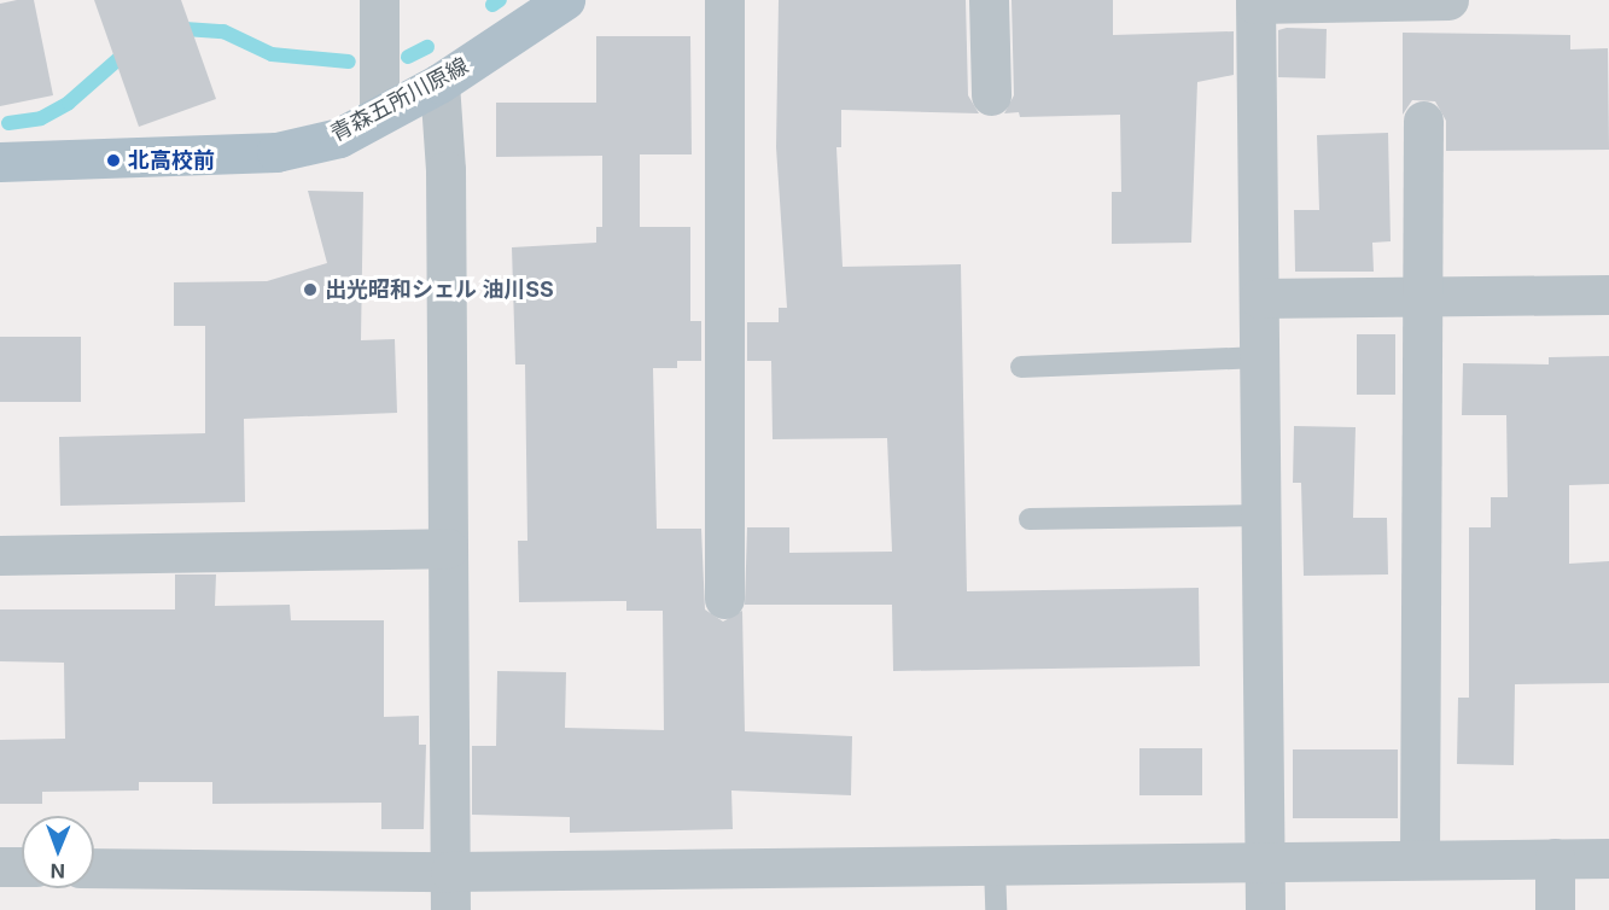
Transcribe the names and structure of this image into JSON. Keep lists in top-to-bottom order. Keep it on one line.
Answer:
{"streets":{"main road":["青森五所川原線"]},"places":["北高校前","出光昭和シェル 油川SS"],"north":"bottom"}
